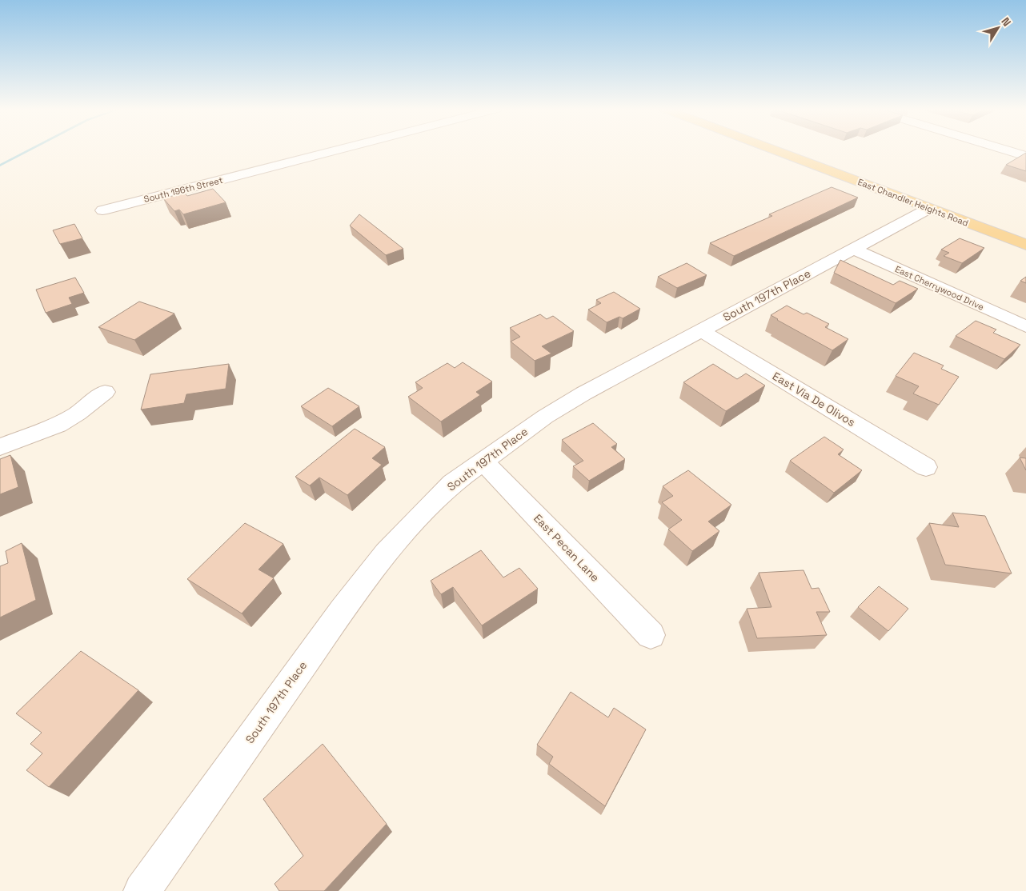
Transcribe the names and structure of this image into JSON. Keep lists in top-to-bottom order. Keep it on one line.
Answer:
{"streets":{"main road":["East Chandler Heights Road"],"street":["South 196th Street","East Cherrywood Drive","South 197th Place","East Via De Olivos","East Pecan Lane"]},"crossings":[["East Chandler Heights Road","South 197th Place"],["East Cherrywood Drive","South 197th Place"],["South 197th Place","East Via De Olivos"],["South 197th Place","East Pecan Lane"]],"north":"top right"}
